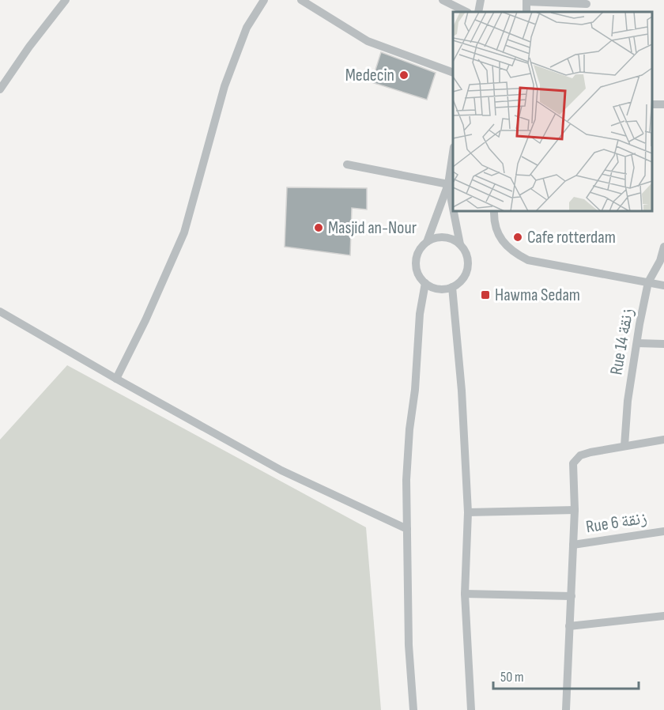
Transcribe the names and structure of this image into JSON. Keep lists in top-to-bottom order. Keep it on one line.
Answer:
{"streets":{"street":["Rue 14 زنقة","Rue 6 زنقة"]},"places":{"other":["Medecin","Masjid an-Nour","Cafe rotterdam"],"transit":["Hawma Sedam"]},"scale_bar":"50 m"}
